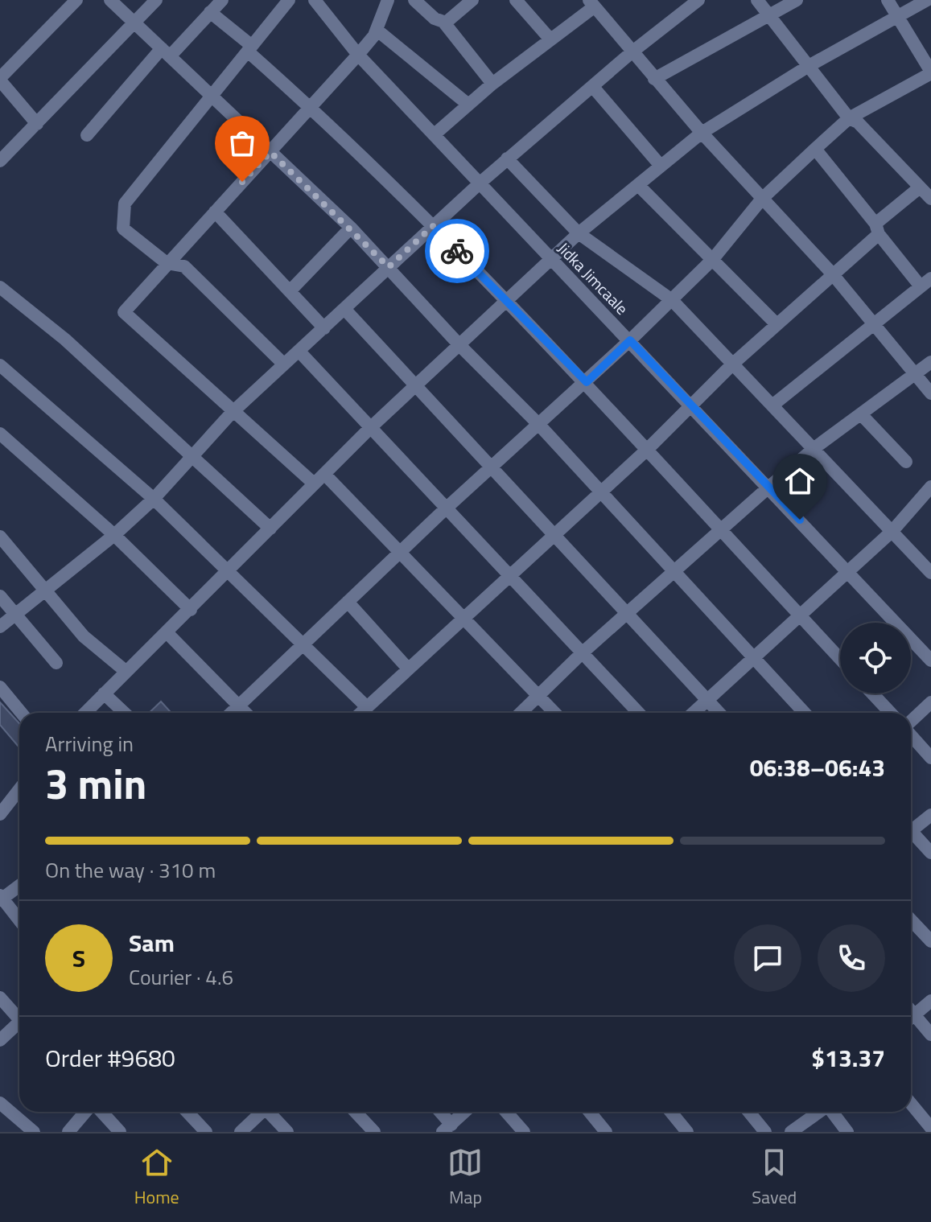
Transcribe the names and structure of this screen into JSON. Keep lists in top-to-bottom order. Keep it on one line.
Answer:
{"streets":{"street":["Jidka Jimcaale"]},"page":{"heading":["3 min","Arriving in","06:38–06:43"],"panel":["Sam","Courier · 4.6","Order #9680","$13.37"],"bar":"On the way · 310 m","round":"S","tabs":["Home","Map","Saved"]}}
